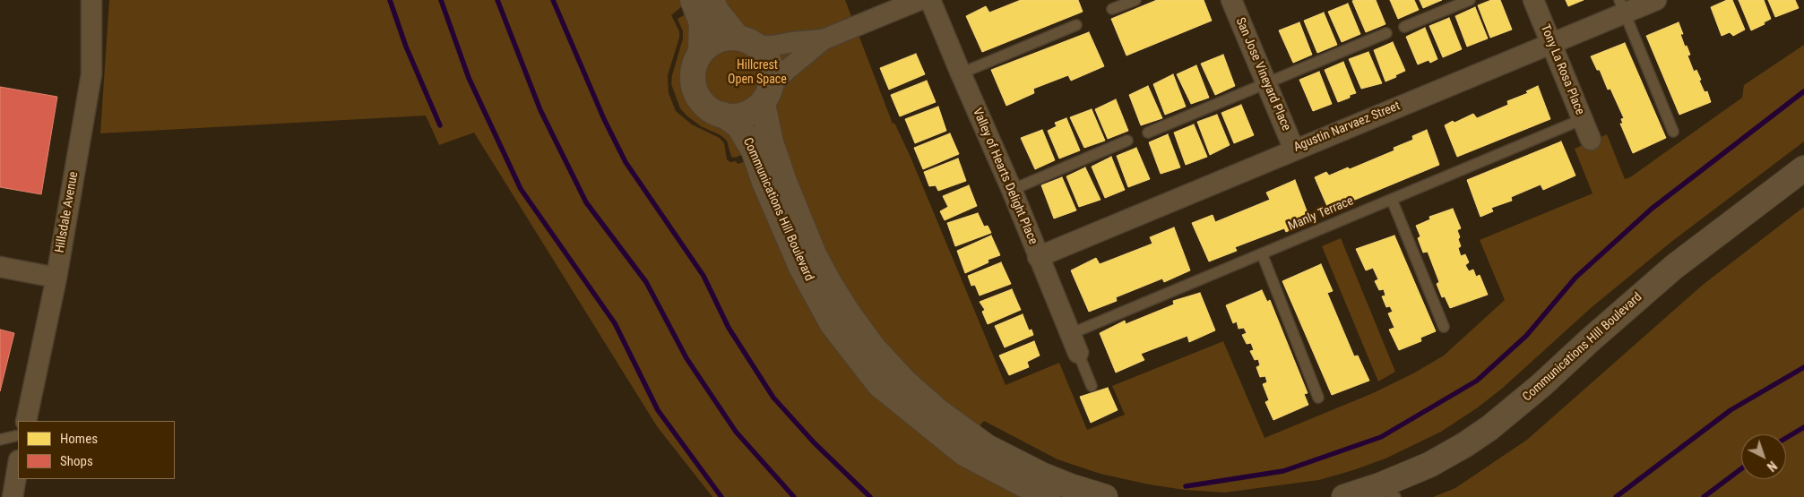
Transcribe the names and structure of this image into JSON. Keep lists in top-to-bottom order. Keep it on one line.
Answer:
{"streets":{"street":["Tony La Rosa Place","San Jose Vineyard Place","Agustin Narvaez Street","Valley of Hearts Delight Place","Communications Hill Boulevard","Hillsdale Avenue"],"lane":["Manly Terrace"]},"crossings":[["Tony La Rosa Place","Agustin Narvaez Street"],["Tony La Rosa Place","Manly Terrace"],["San Jose Vineyard Place","Agustin Narvaez Street"],["Agustin Narvaez Street","Valley of Hearts Delight Place"],["Valley of Hearts Delight Place","Manly Terrace"]],"parks":["Hillcrest Open Space"],"legend":["Homes","Shops"],"north":"bottom right"}
